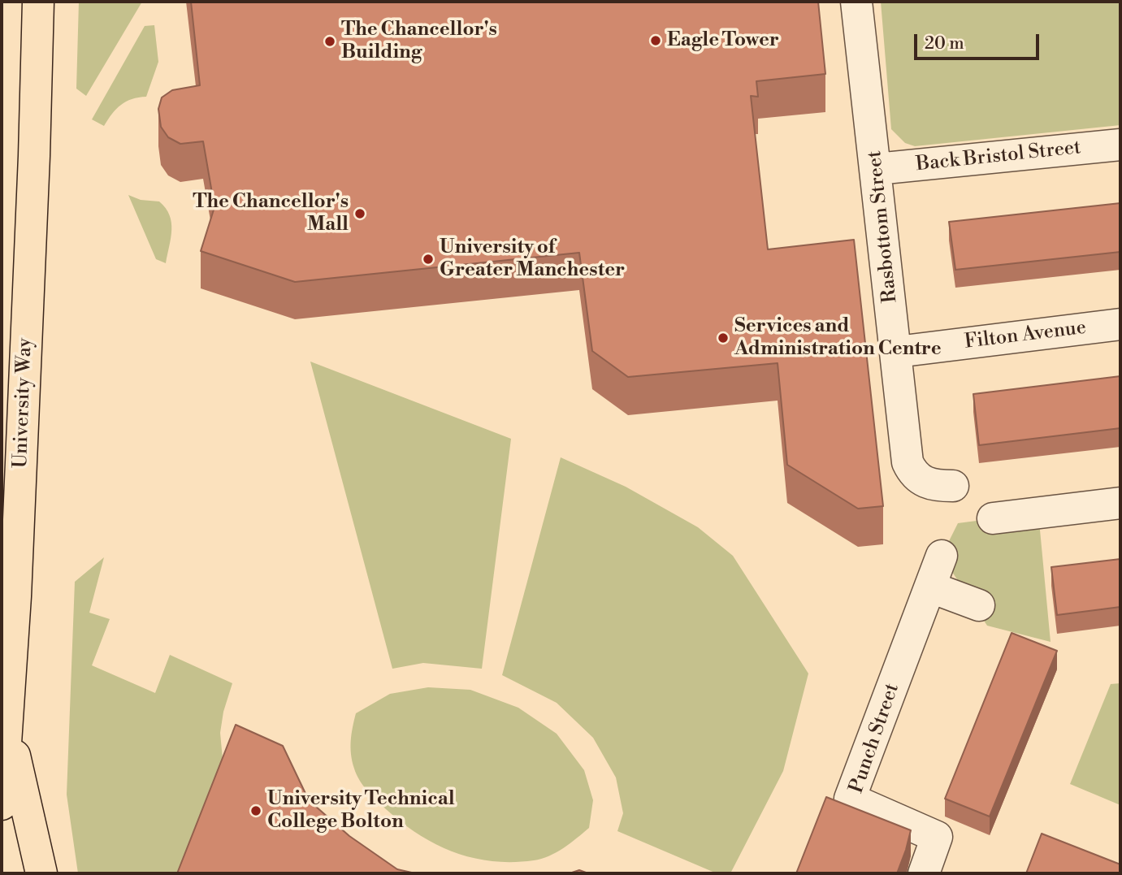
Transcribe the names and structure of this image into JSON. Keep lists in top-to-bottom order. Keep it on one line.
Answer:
{"streets":{"main road":["University Way"],"street":["Back Bristol Street","Rasbottom Street","Filton Avenue","Punch Street"]},"crossings":[["Back Bristol Street","Rasbottom Street"],["Rasbottom Street","Filton Avenue"]],"places":["Eagle Tower","The Chancellor's Building","The Chancellor's Mall","University of Greater Manchester","Services and Administration Centre","University Technical College Bolton"],"scale_bar":"20 m"}
